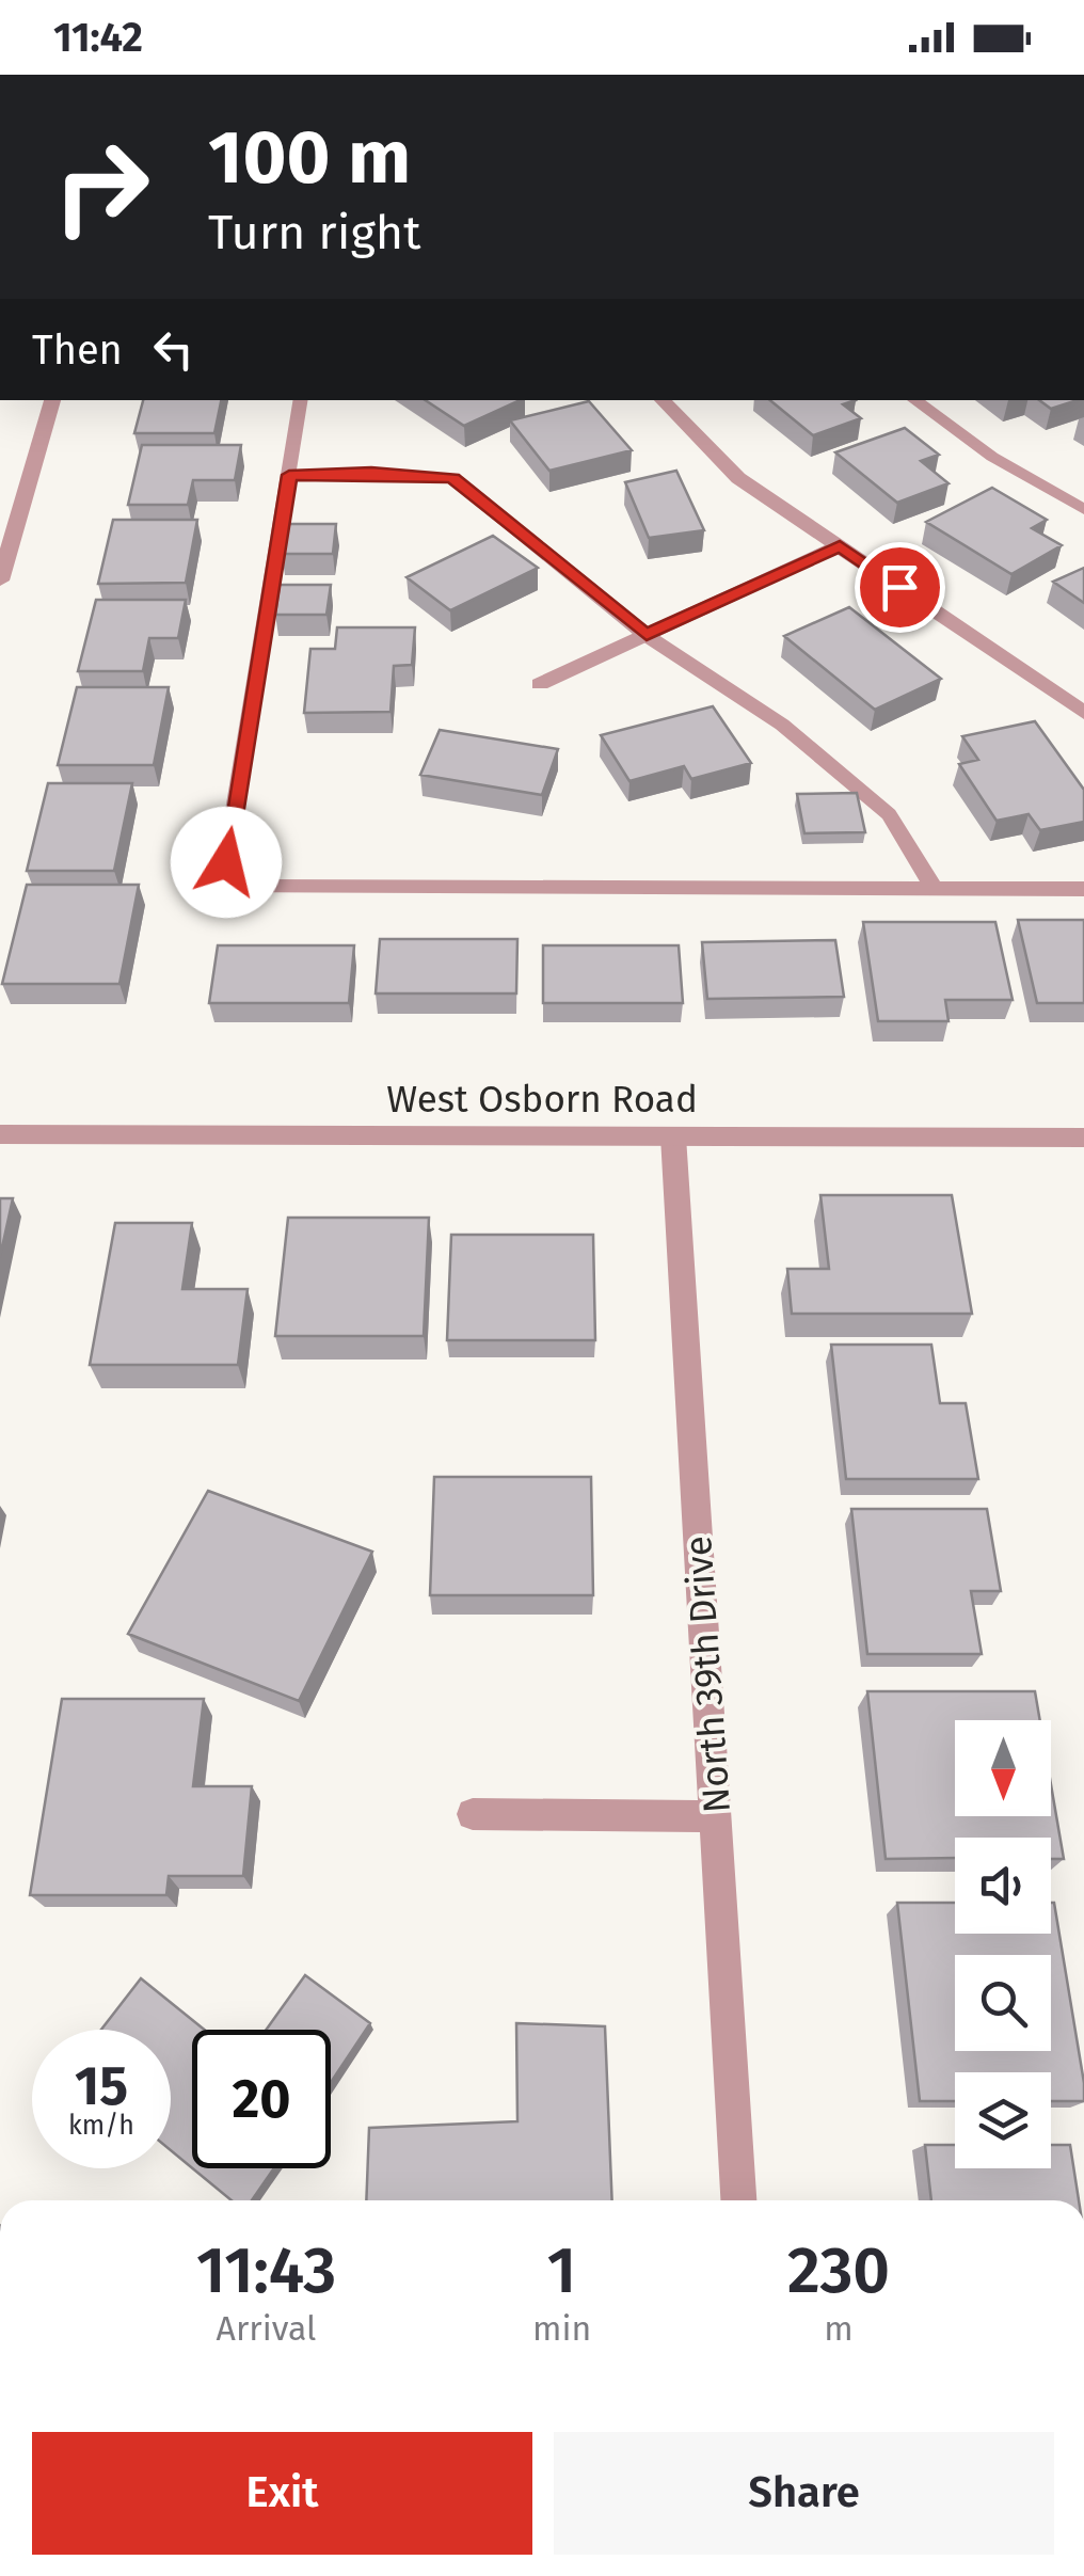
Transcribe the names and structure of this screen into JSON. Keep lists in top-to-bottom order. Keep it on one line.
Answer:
{"streets":{"street":["West Osborn Road","North 39th Drive"]},"crossings":[["West Osborn Road","North 39th Drive"]],"north":"bottom","page":{"status":"11:42","turn":["100 m","Turn right"],"then":"Then","speed":"15 km/h","limit":"20","eta":["11:43","Arrival","1","min","230","m"],"buttons":["Exit","Share"]}}
